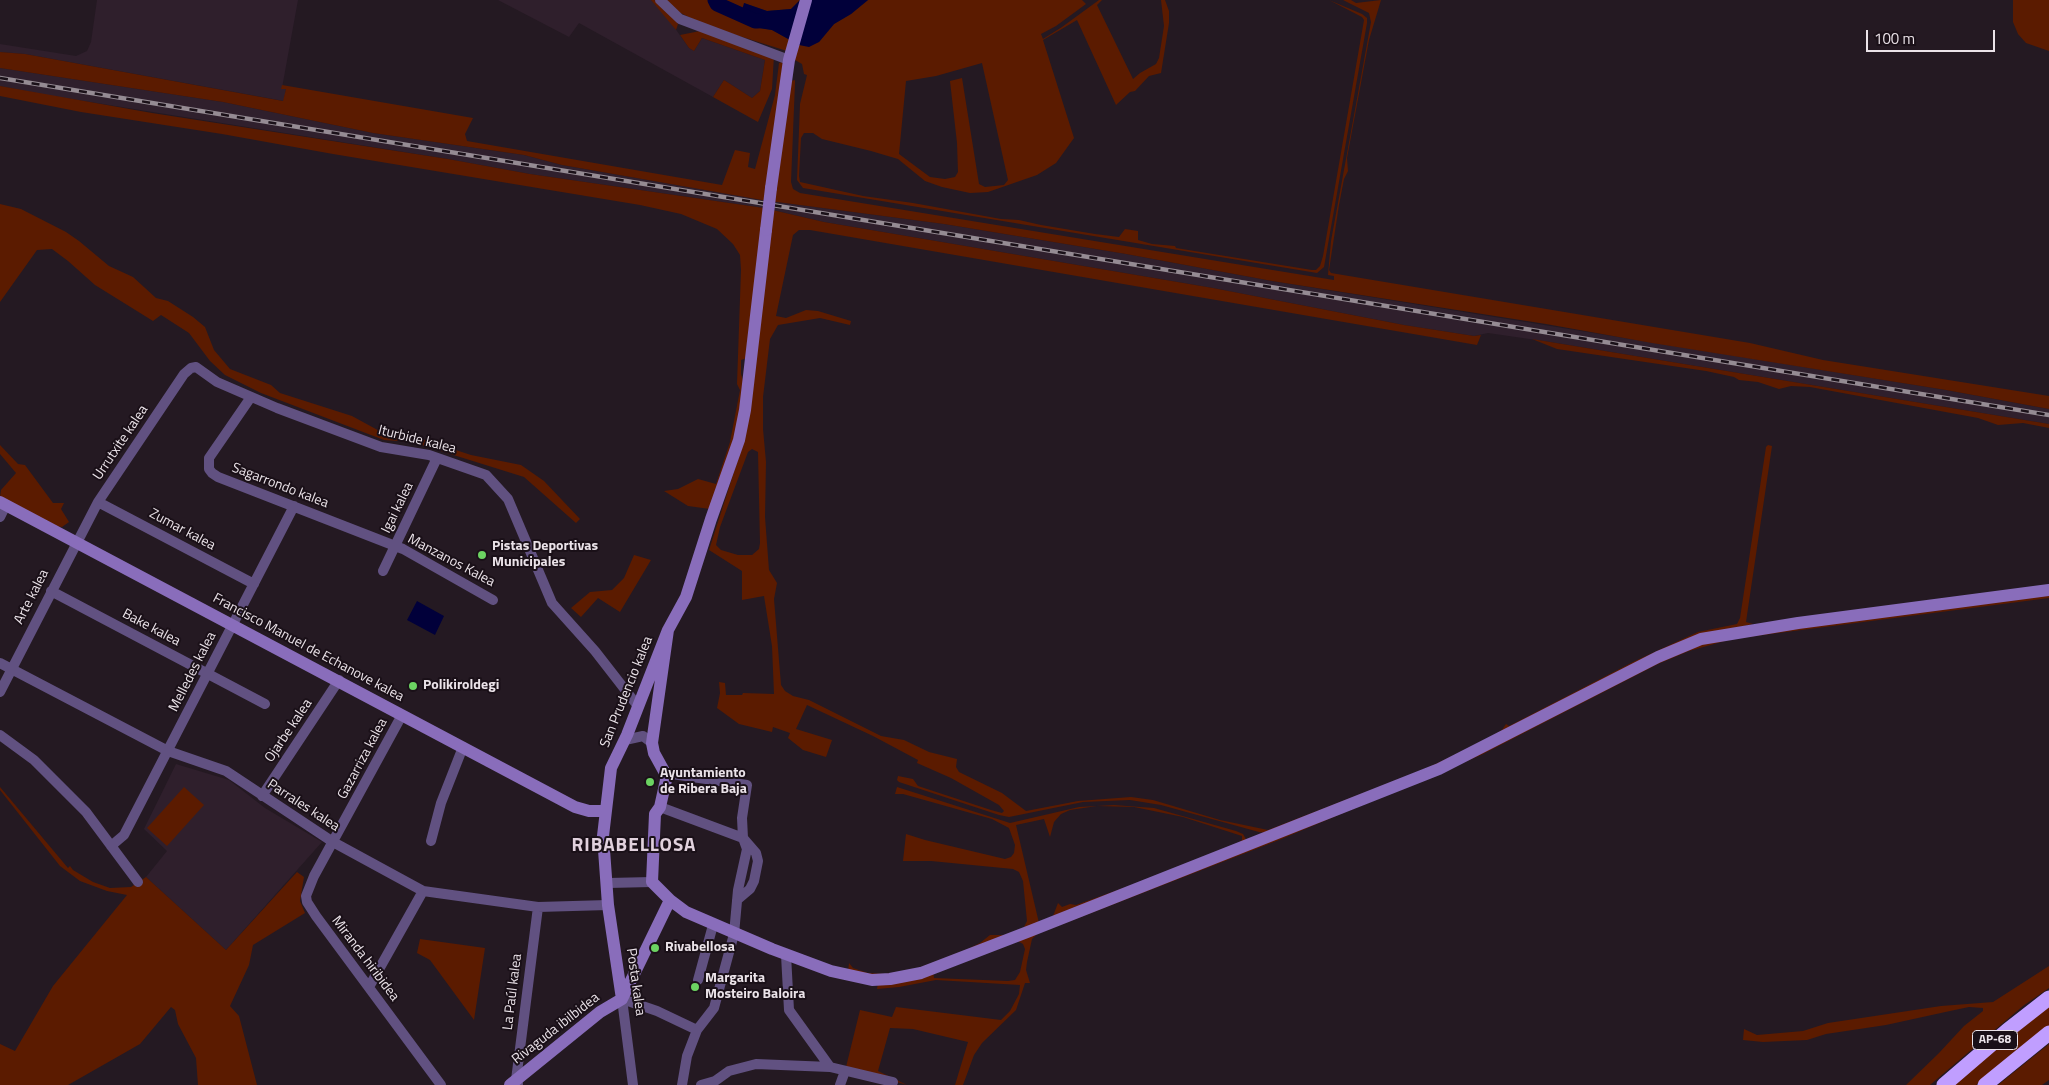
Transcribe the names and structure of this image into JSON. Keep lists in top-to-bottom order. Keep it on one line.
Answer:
{"streets":{"highway":["AP-68"],"street":["Iturbide kalea","Urrutxite kalea","Sagarrondo kalea","Igai kalea","Zumar kalea","Manzanos Kalea","Arte kalea","Bake kalea","Francisco Manuel de Echanove kalea","Melledes kalea","San Prudencio kalea","Ojarbe kalea","Gazarriza kalea","Parrales kalea","Miranda hiribidea","Posta kalea","La Paúl kalea","Rivaguda ibilbidea"]},"crossings":[["Iturbide kalea","Urrutxite kalea"],["Iturbide kalea","Sagarrondo kalea"],["Iturbide kalea","Igai kalea"],["Iturbide kalea","San Prudencio kalea"],["Urrutxite kalea","Zumar kalea"],["Urrutxite kalea","Arte kalea"],["Urrutxite kalea","Francisco Manuel de Echanove kalea"],["Sagarrondo kalea","Igai kalea"],["Sagarrondo kalea","Manzanos Kalea"],["Sagarrondo kalea","Melledes kalea"],["Igai kalea","Manzanos Kalea"],["Zumar kalea","Melledes kalea"],["Arte kalea","Bake kalea"],["Arte kalea","Francisco Manuel de Echanove kalea"],["Arte kalea","Parrales kalea"],["Bake kalea","Melledes kalea"],["Francisco Manuel de Echanove kalea","Melledes kalea"],["Francisco Manuel de Echanove kalea","San Prudencio kalea"],["Francisco Manuel de Echanove kalea","Ojarbe kalea"],["Francisco Manuel de Echanove kalea","Gazarriza kalea"],["Melledes kalea","Parrales kalea"],["San Prudencio kalea","Posta kalea"],["Ojarbe kalea","Parrales kalea"],["Gazarriza kalea","Parrales kalea"],["Gazarriza kalea","Miranda hiribidea"],["Parrales kalea","Miranda hiribidea"],["Parrales kalea","Posta kalea"],["Parrales kalea","La Paúl kalea"],["Posta kalea","Rivaguda ibilbidea"],["La Paúl kalea","Rivaguda ibilbidea"]],"districts":["RIBABELLOSA"],"places":["Pistas Deportivas Municipales","Polikiroldegi","Ayuntamiento de Ribera Baja","Rivabellosa","Margarita Mosteiro Baloira"],"scale_bar":"100 m"}
